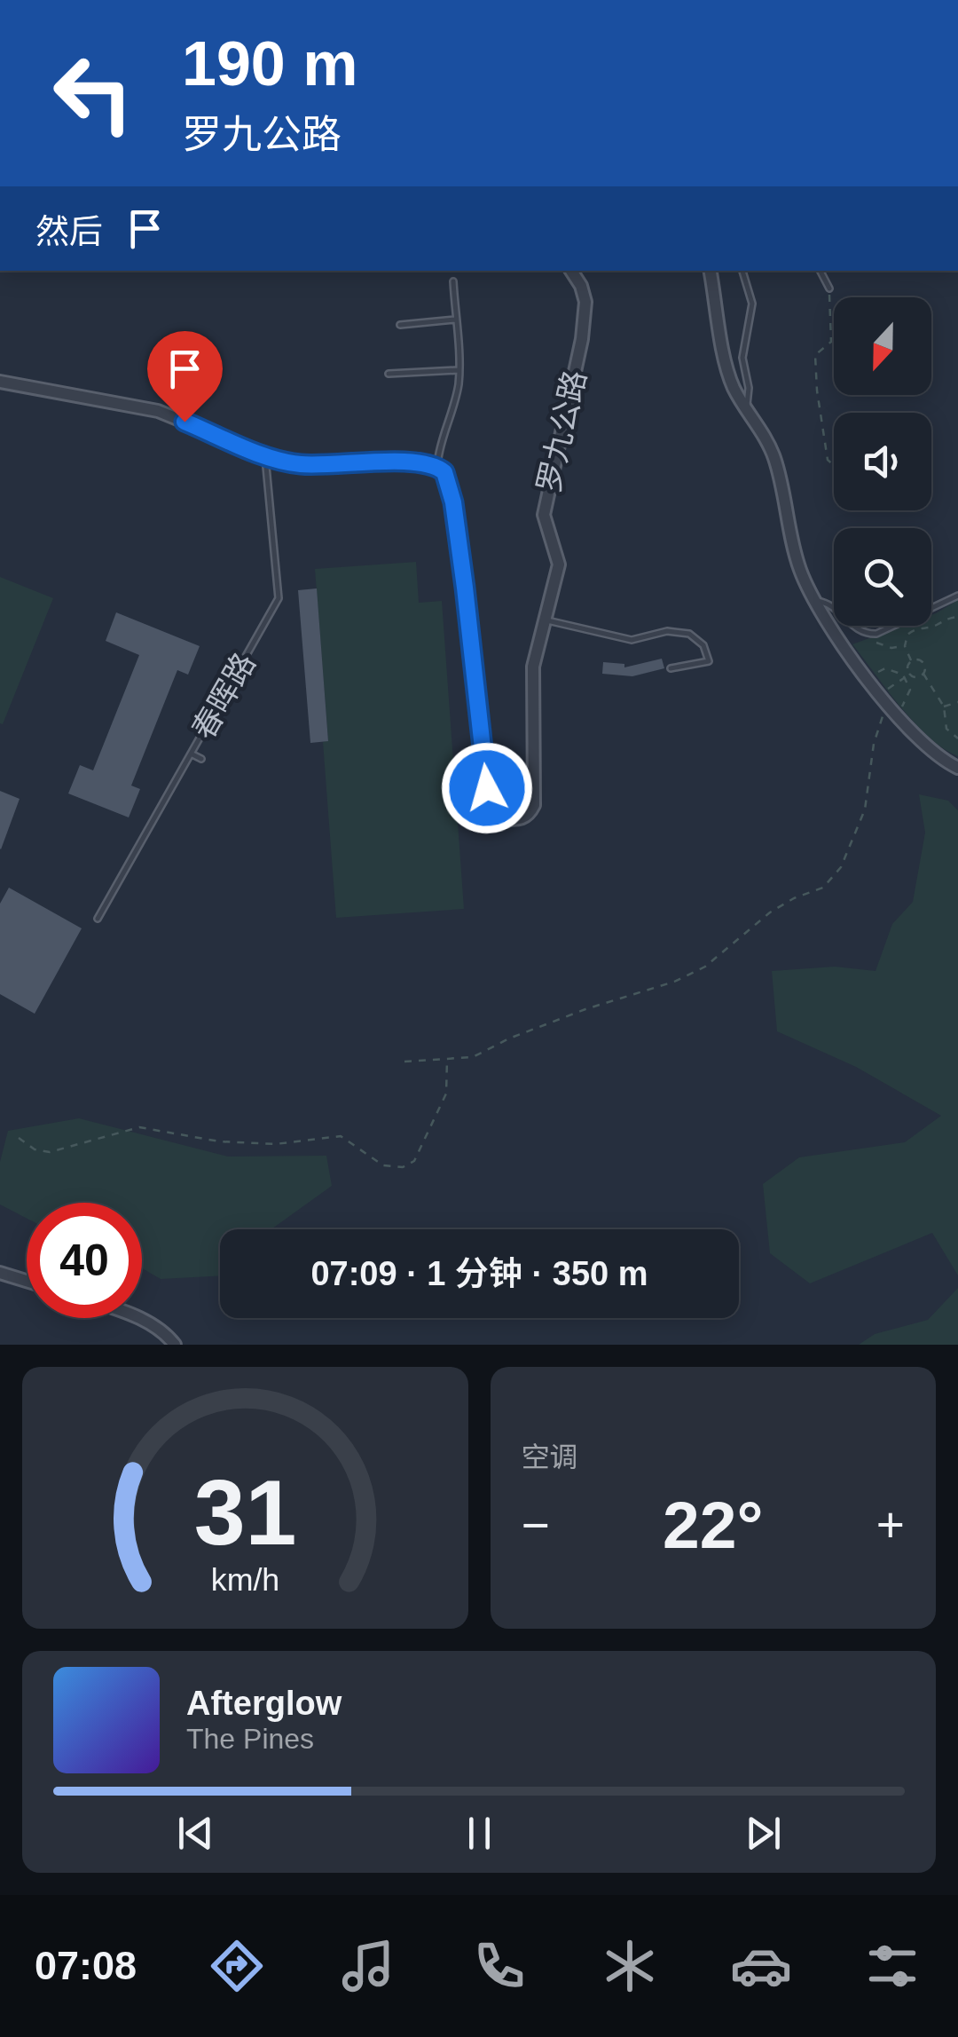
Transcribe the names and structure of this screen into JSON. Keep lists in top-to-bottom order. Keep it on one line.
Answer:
{"streets":{"street":["罗九公路"],"lane":["春晖路"]},"north":"bottom","page":{"turn":["190 m","罗九公路"],"then":"然后","limit":"40","trip":"07:09 · 1 分钟 · 350 m","tile":"空调","heat":["−","22°","+"],"song":["Afterglow","The Pines"],"tabs":"07:08","gauge":["31","km/h"]}}
